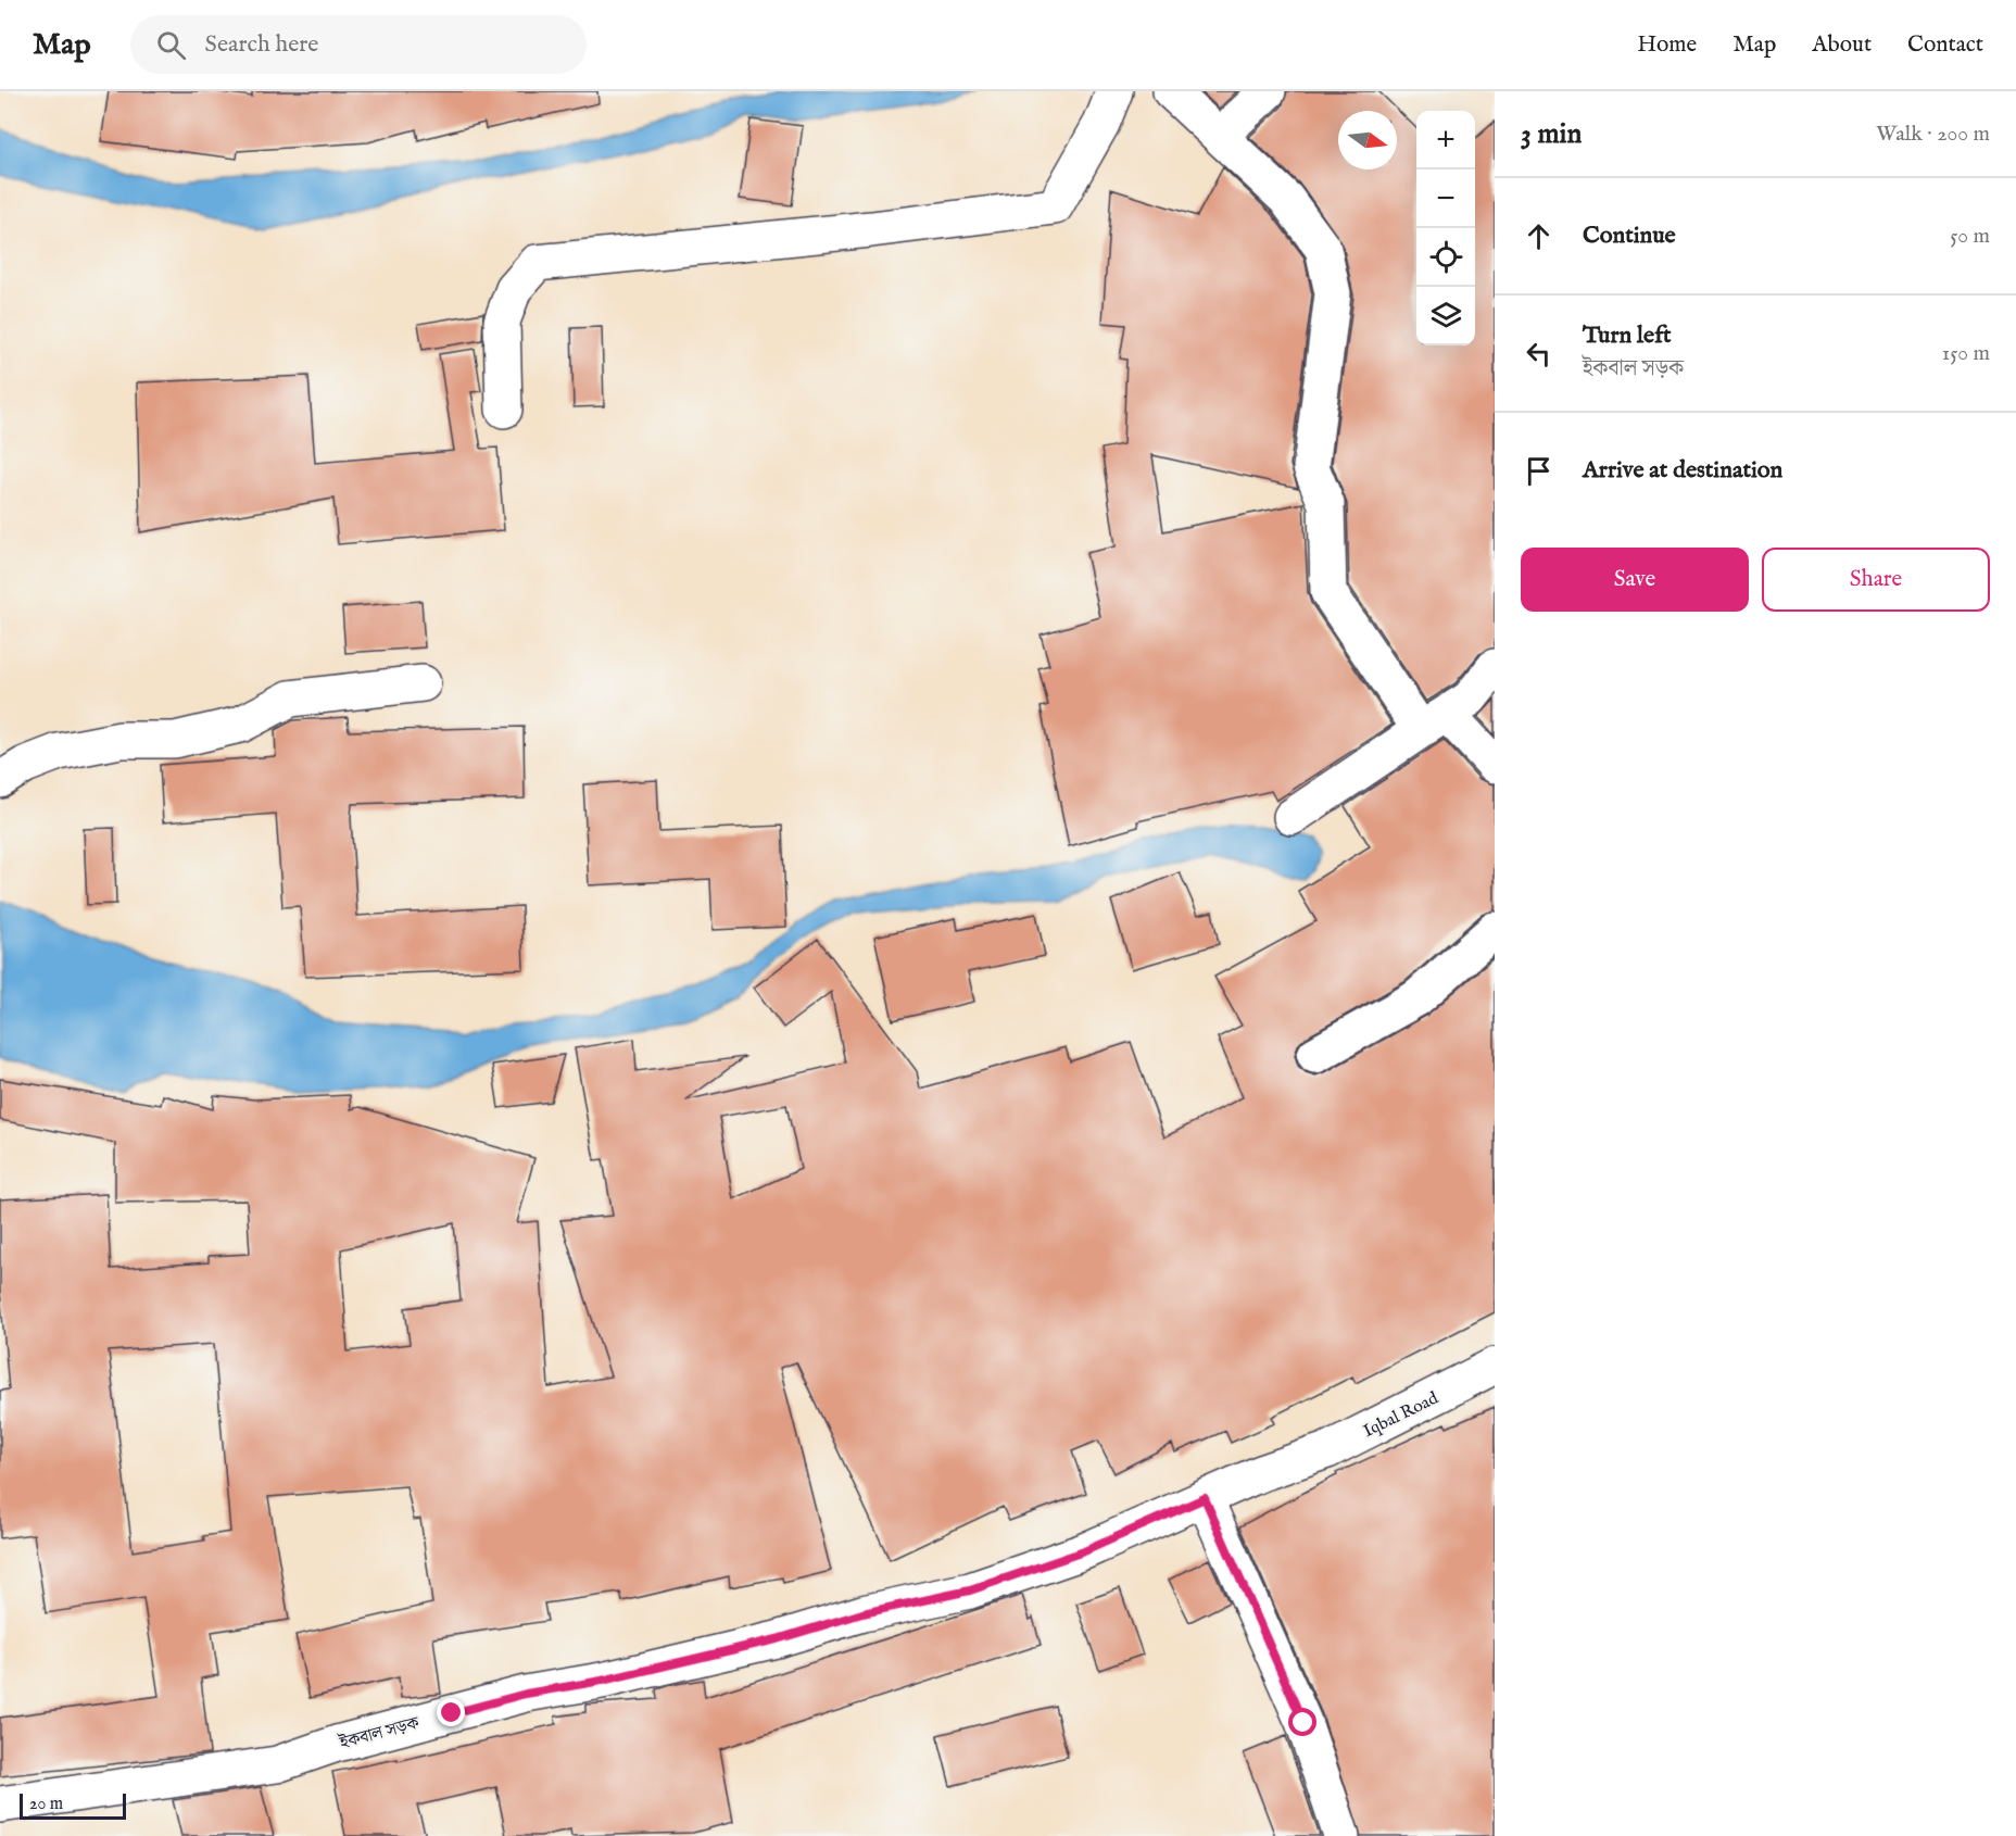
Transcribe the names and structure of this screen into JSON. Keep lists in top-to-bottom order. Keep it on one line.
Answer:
{"streets":{"street":["Iqbal Road","ইকবাল সড়ক"]},"crossings":[["Iqbal Road","ইকবাল সড়ক"]],"scale_bar":"20 m","north":"right","page":{"header":"Map","search":"Search here","nav":["Home","Map","About","Contact"],"heading":["3 min","Walk · 200 m"],"map_buttons":["+","−"],"list":[["Continue","50 m"],["Turn left","ইকবাল সড়ক","150 m"],"Arrive at destination"],"buttons":["Save","Share"],"scale":"20 m"}}
